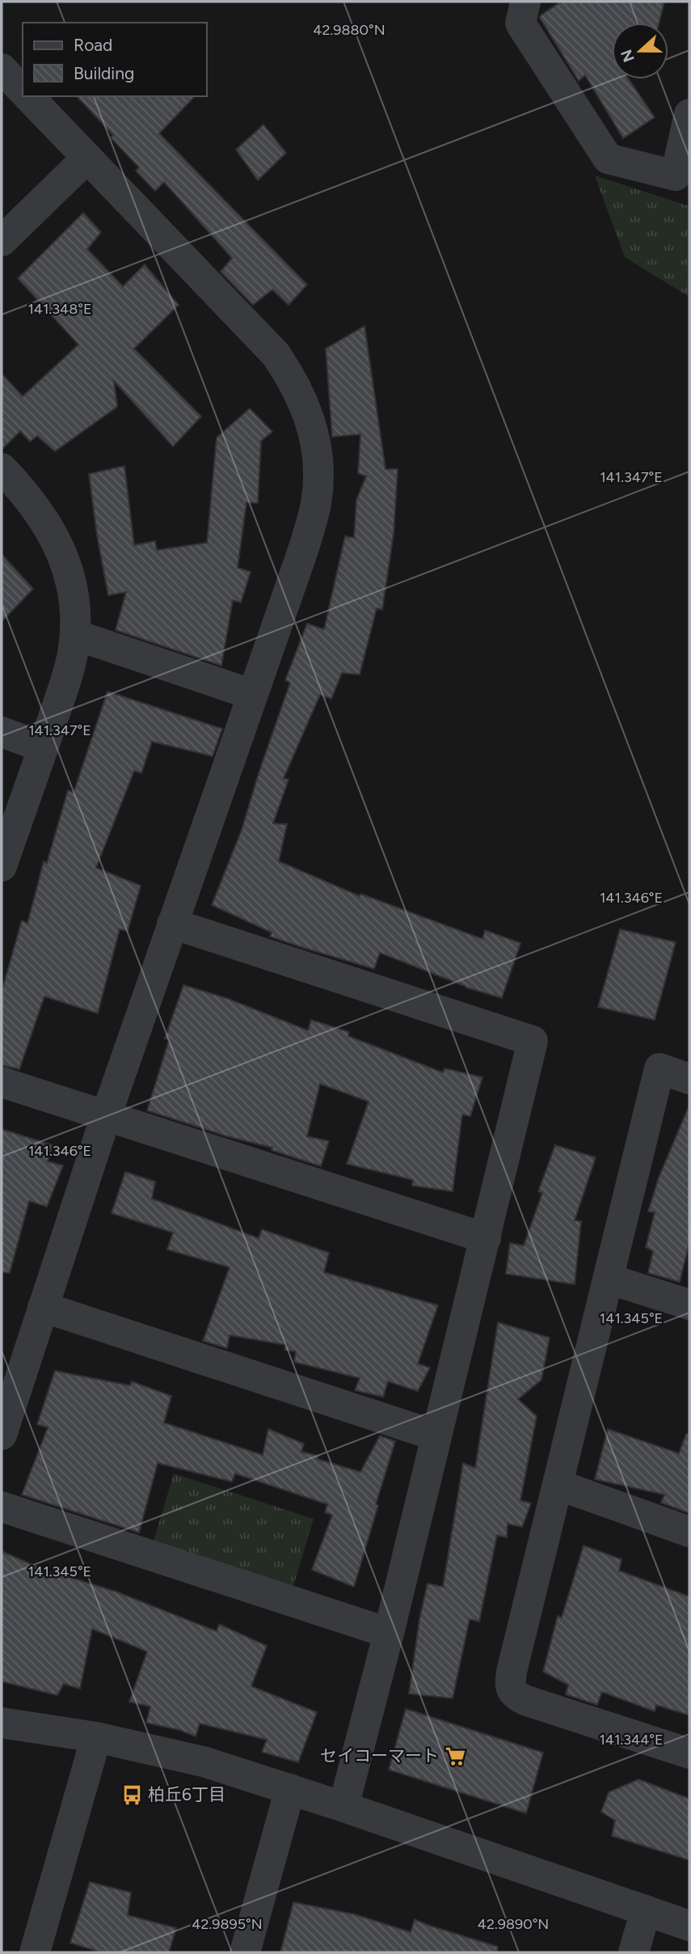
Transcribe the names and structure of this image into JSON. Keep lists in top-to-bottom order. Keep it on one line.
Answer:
{"places":{"supermarket":["セイコーマート"],"bus stop":["柏丘6丁目"]},"legend":["Road","Building"],"north":"left","coordinates":["42.9880°N","141.348°E","141.347°E","141.346°E","141.345°E","141.344°E","42.9895°N","42.9890°N"]}
